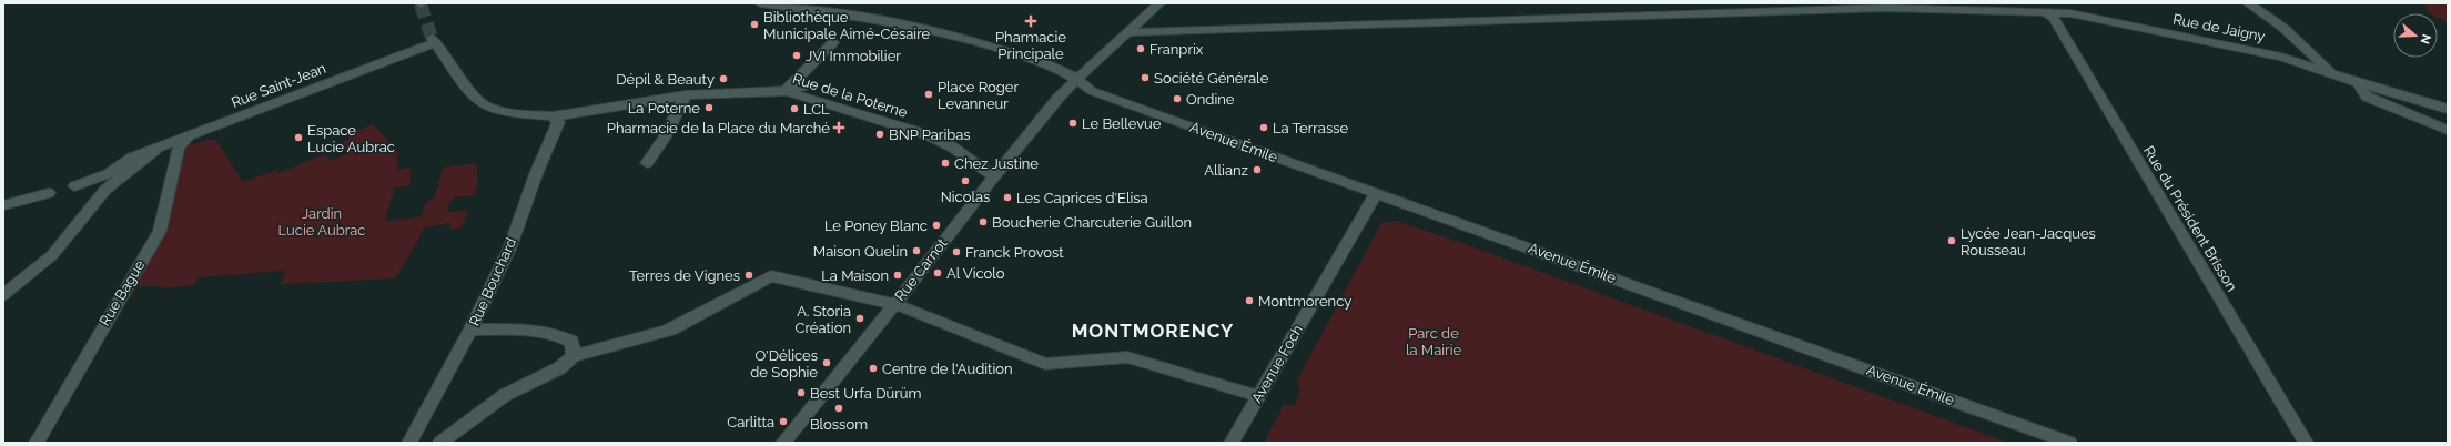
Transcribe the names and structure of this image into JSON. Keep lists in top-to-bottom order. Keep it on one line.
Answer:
{"streets":{"street":["Rue de Jaigny","Rue Saint-Jean","Rue de la Poterne","Avenue Émile","Rue du Président Brisson","Rue Carnot","Rue Bouchard","Rue Bague","Avenue Foch"]},"crossings":[["Rue de Jaigny","Rue du Président Brisson"],["Rue de Jaigny","Rue Carnot"],["Rue Saint-Jean","Rue de la Poterne"],["Rue Saint-Jean","Rue Bague"],["Rue de la Poterne","Rue Carnot"],["Rue de la Poterne","Rue Bouchard"],["Avenue Émile","Rue Carnot"],["Avenue Émile","Avenue Foch"]],"districts":["MONTMORENCY"],"parks":["Jardin Lucie Aubrac","Parc de la Mairie"],"places":{"health":["Pharmacie Principale","Pharmacie de la Place du Marché"],"other":["Bibliothèque Municipale Aimé-Césaire","Franprix","JVI Immobilier","Société Générale","Dépil & Beauty","Place Roger Levanneur","Ondine","La Poterne","LCL","Le Bellevue","La Terrasse","BNP Paribas","Espace Lucie Aubrac","Chez Justine","Allianz","Nicolas","Les Caprices d'Elisa","Boucherie Charcuterie Guillon","Le Poney Blanc","Lycée Jean-Jacques Rousseau","Maison Quelin","Franck Provost","Al Vicolo","Terres de Vignes","La Maison","Montmorency","A. Storia Création","O'Délices de Sophie","Centre de l'Audition","Best Urfa Dürüm","Blossom","Carlitta"]},"north":"right"}
